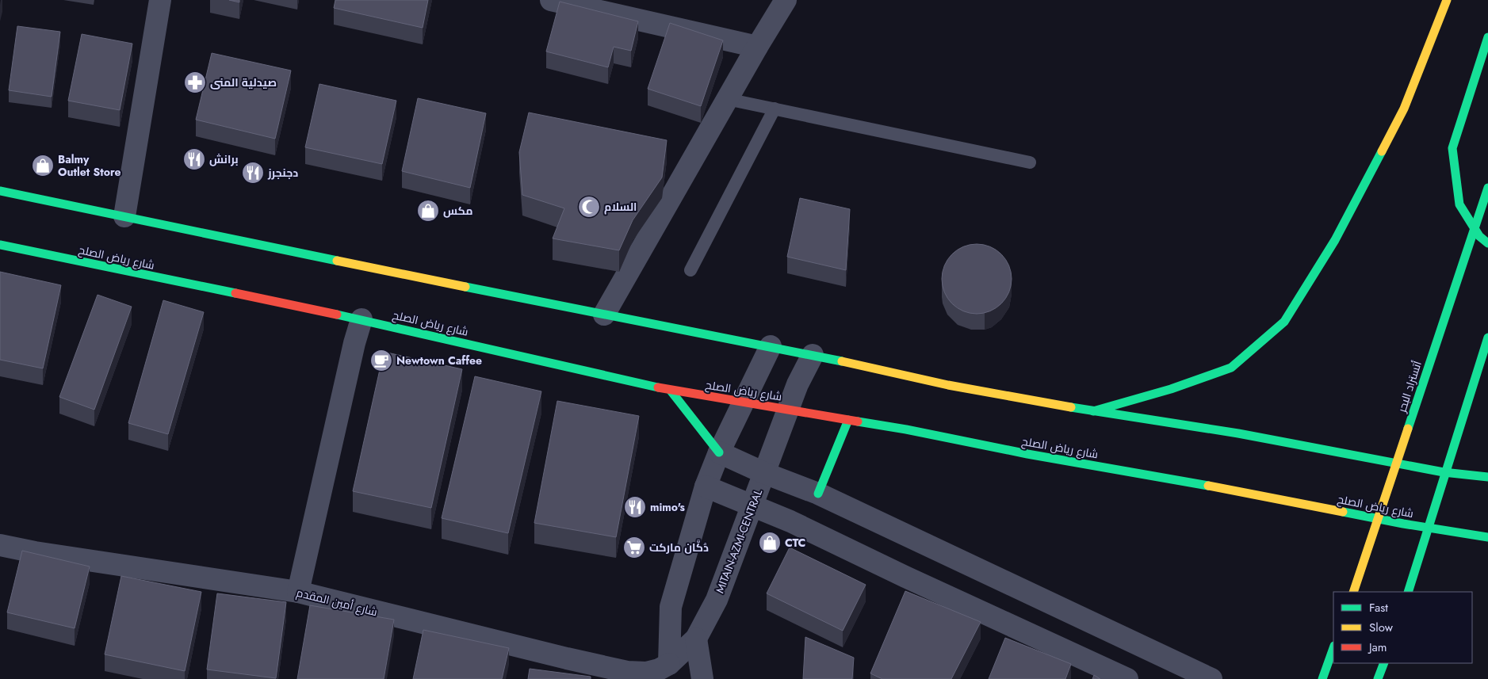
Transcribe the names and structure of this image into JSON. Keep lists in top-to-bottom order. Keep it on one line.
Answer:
{"streets":{"main road":["شارع رياض الصلح","أتستراد البحر"],"street":["MITAIN-AZMI-CENTRAL","شارع أمين المقدم"]},"crossings":[["شارع رياض الصلح","MITAIN-AZMI-CENTRAL"],["MITAIN-AZMI-CENTRAL","شارع أمين المقدم"]],"places":{"pharmacy":["صيدلية المنى"],"restaurant":["برانش","دجنجرز","mimo's"],"shop":["Balmy Outlet Store","مكس","CTC"],"mosque":["السلام"],"cafe":["Newtown Caffee"],"supermarket":["دُكَّان ماركت"]},"legend":["Fast","Slow","Jam"]}
